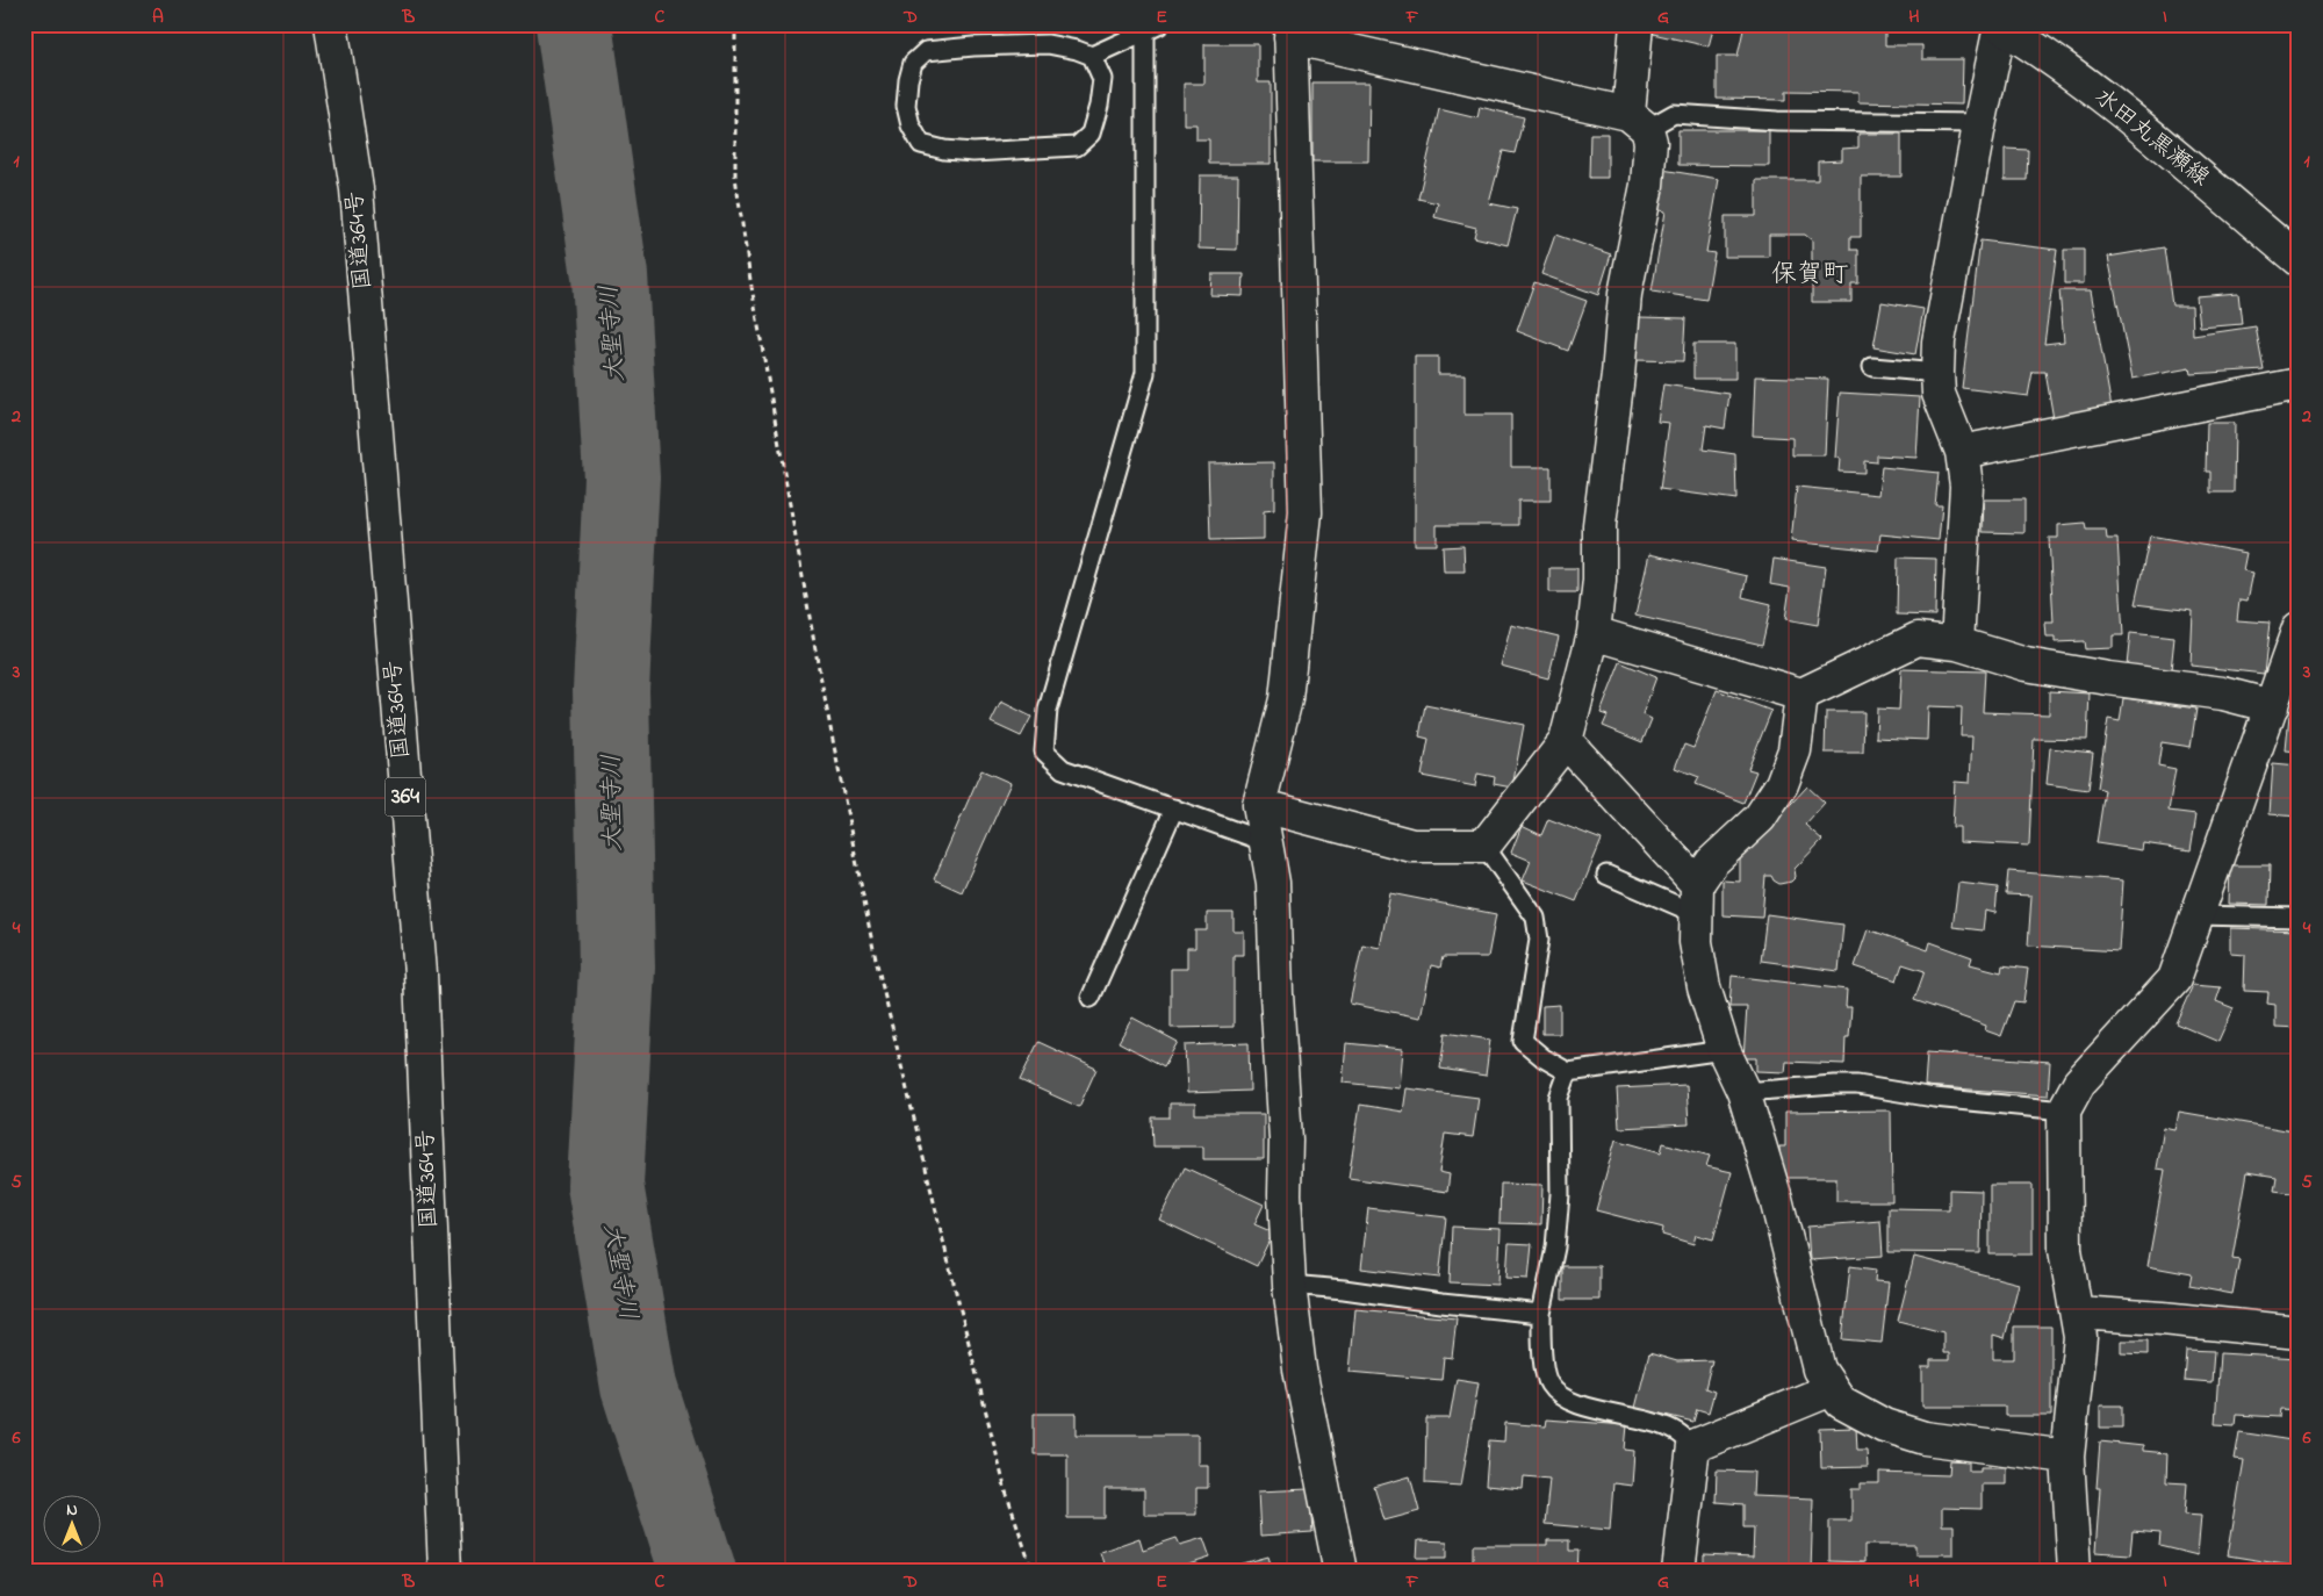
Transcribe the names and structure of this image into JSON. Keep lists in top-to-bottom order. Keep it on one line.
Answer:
{"streets":{"main road":["水田丸黒瀬線","国道364号","364"]},"districts":["保賀町"],"water":["大聖寺川"],"north":"top","grid":{"columns":["A","B","C","D","E","F","G","H","I"],"rows":["1","2","3","4","5","6"]}}
